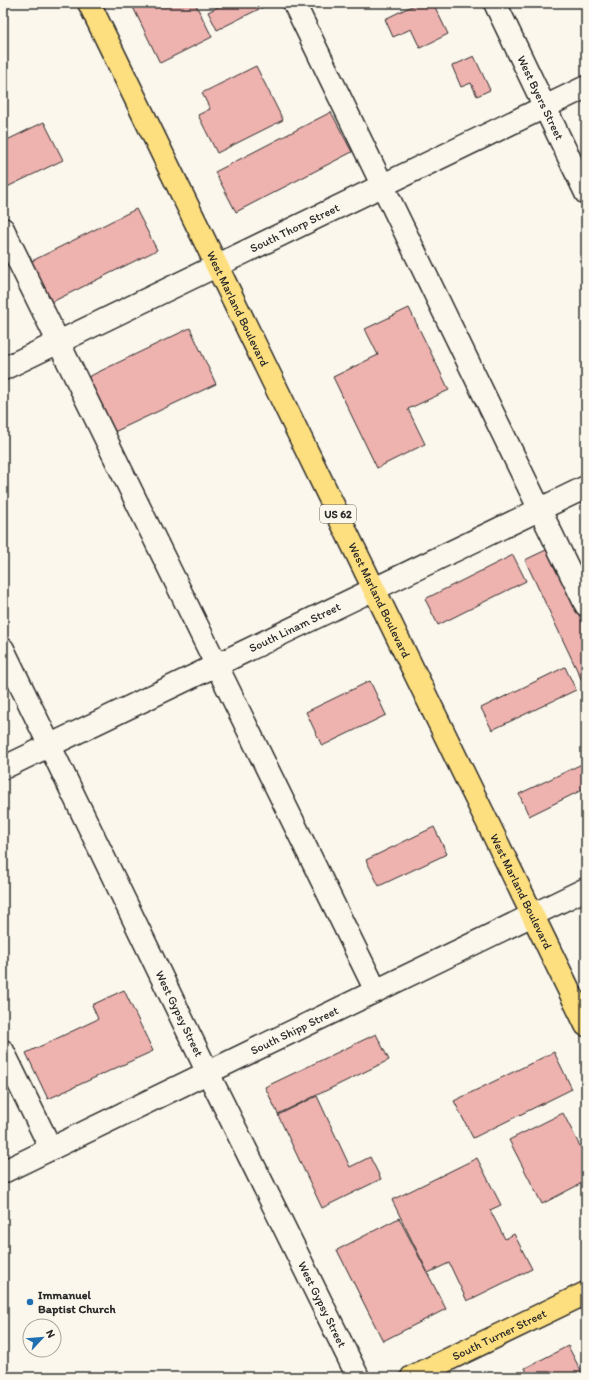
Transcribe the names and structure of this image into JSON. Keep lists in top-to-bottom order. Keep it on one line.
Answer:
{"streets":{"main road":["West Marland Boulevard","US 62","South Turner Street"],"street":["West Byers Street","South Thorp Street","South Linam Street","West Gypsy Street","South Shipp Street"]},"crossings":[["West Byers Street","South Thorp Street"],["South Thorp Street","West Marland Boulevard"],["West Marland Boulevard","South Linam Street"],["West Marland Boulevard","South Shipp Street"],["South Linam Street","West Gypsy Street"],["West Gypsy Street","South Shipp Street"]],"places":["Immanuel Baptist Church"],"north":"top right"}
